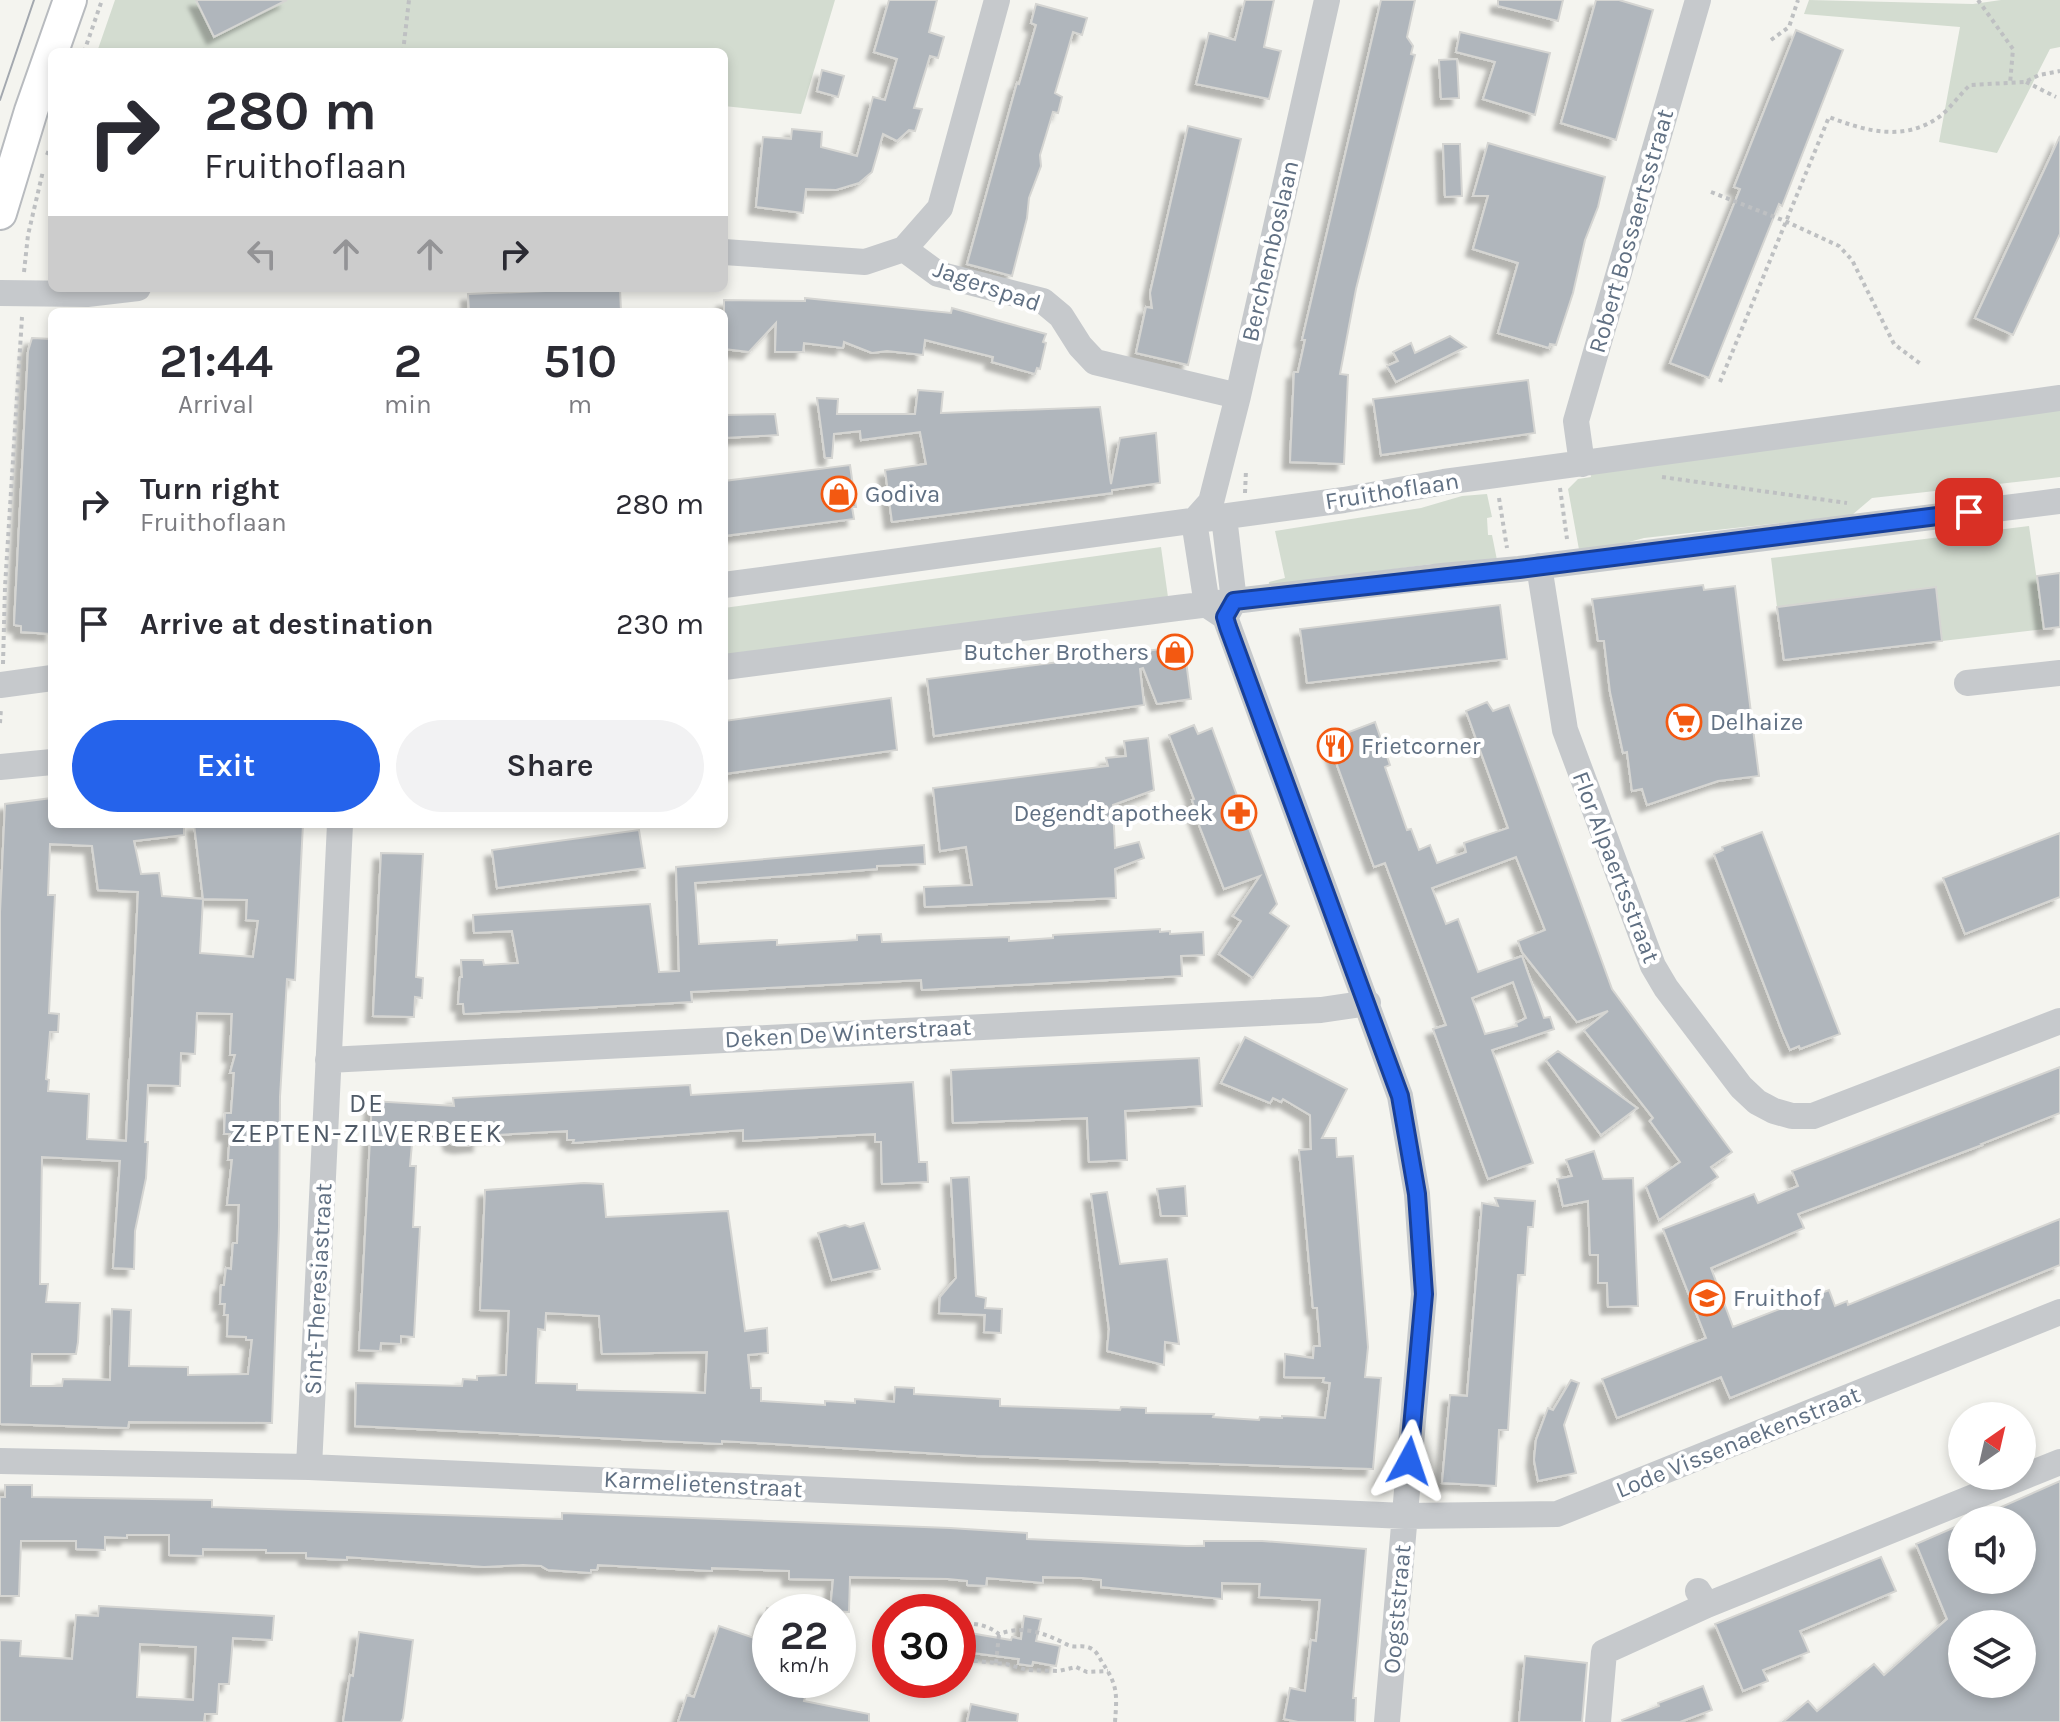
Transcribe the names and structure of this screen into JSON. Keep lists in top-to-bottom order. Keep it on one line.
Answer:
{"streets":{"street":["Robert Bossaertsstraat","Berchemboslaan","Jagerspad","Fruithoflaan","Flor Alpaertsstraat","Deken De Winterstraat","Sint-Theresiastraat","Lode Vissenaekenstraat","Karmelietenstraat","Oogststraat"]},"crossings":[["Robert Bossaertsstraat","Fruithoflaan"],["Berchemboslaan","Jagerspad"],["Berchemboslaan","Fruithoflaan"],["Berchemboslaan","Oogststraat"],["Fruithoflaan","Oogststraat"],["Deken De Winterstraat","Sint-Theresiastraat"],["Deken De Winterstraat","Oogststraat"],["Sint-Theresiastraat","Karmelietenstraat"],["Lode Vissenaekenstraat","Karmelietenstraat"],["Lode Vissenaekenstraat","Oogststraat"],["Karmelietenstraat","Oogststraat"]],"districts":["DE ZEPTEN-ZILVERBEEK"],"places":{"shop":["Godiva","Butcher Brothers"],"supermarket":["Delhaize"],"restaurant":["Frietcorner"],"pharmacy":["Degendt apotheek"],"school or university":["Fruithof"]},"north":"top right","page":{"turn":["280 m","Fruithoflaan"],"eta":["21:44","Arrival","2","min","510","m"],"list":[{"name":"Turn right","note":"Fruithoflaan","value":"280 m"},{"name":"Arrive at destination","value":"230 m"}],"buttons":["Exit","Share"],"speed":"22 km/h","limit":"30"}}
